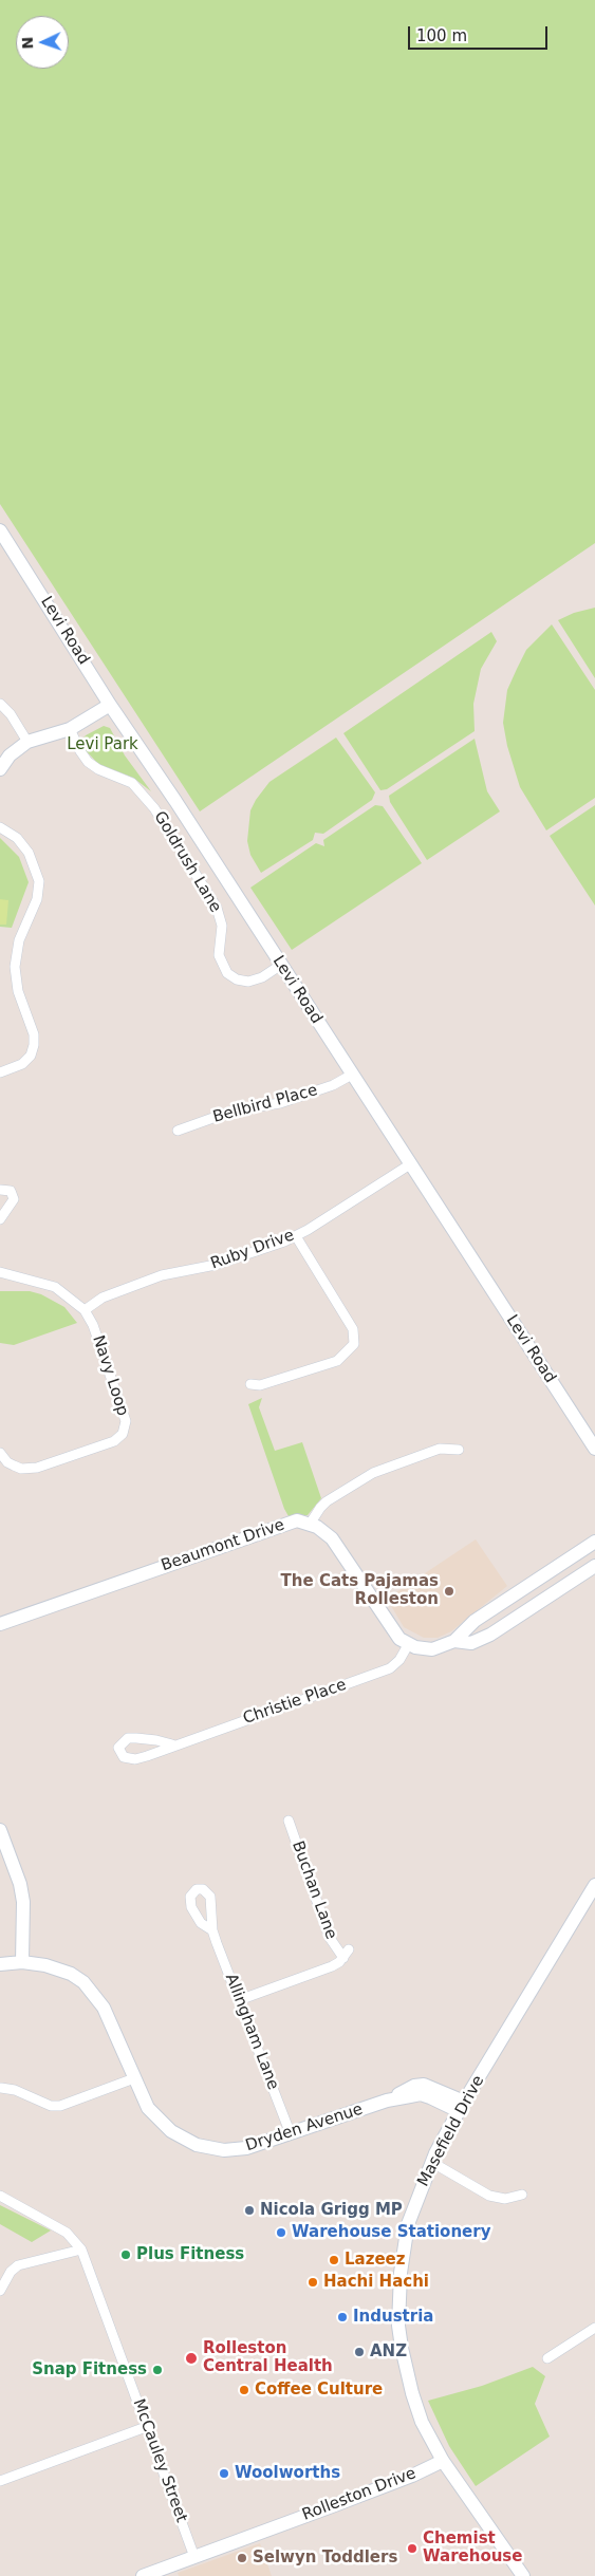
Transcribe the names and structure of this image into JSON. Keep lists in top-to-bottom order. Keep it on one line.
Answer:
{"streets":{"main road":["Levi Road","Beaumont Drive","Dryden Avenue","Masefield Drive","Rolleston Drive"],"street":["Goldrush Lane","Bellbird Place","Ruby Drive","Navy Loop","Christie Place","Buchan Lane","Allingham Lane","McCauley Street"]},"crossings":[["Levi Road","Goldrush Lane"],["Levi Road","Bellbird Place"],["Levi Road","Ruby Drive"],["Ruby Drive","Navy Loop"],["Buchan Lane","Allingham Lane"],["Allingham Lane","Dryden Avenue"],["Dryden Avenue","Masefield Drive"],["Masefield Drive","Rolleston Drive"],["McCauley Street","Rolleston Drive"]],"parks":["Levi Park"],"places":["The Cats Pajamas Rolleston","Nicola Grigg MP","Warehouse Stationery","Plus Fitness","Lazeez","Hachi Hachi","Industria","ANZ","Rolleston Central Health","Snap Fitness","Coffee Culture","Woolworths","Chemist Warehouse","Selwyn Toddlers"],"scale_bar":"100 m","north":"left"}
